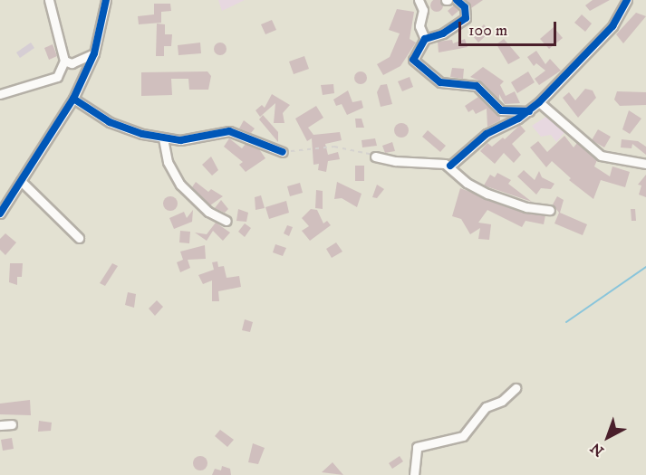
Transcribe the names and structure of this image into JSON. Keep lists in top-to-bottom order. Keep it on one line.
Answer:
{"scale_bar":"100 m","north":"bottom left"}
